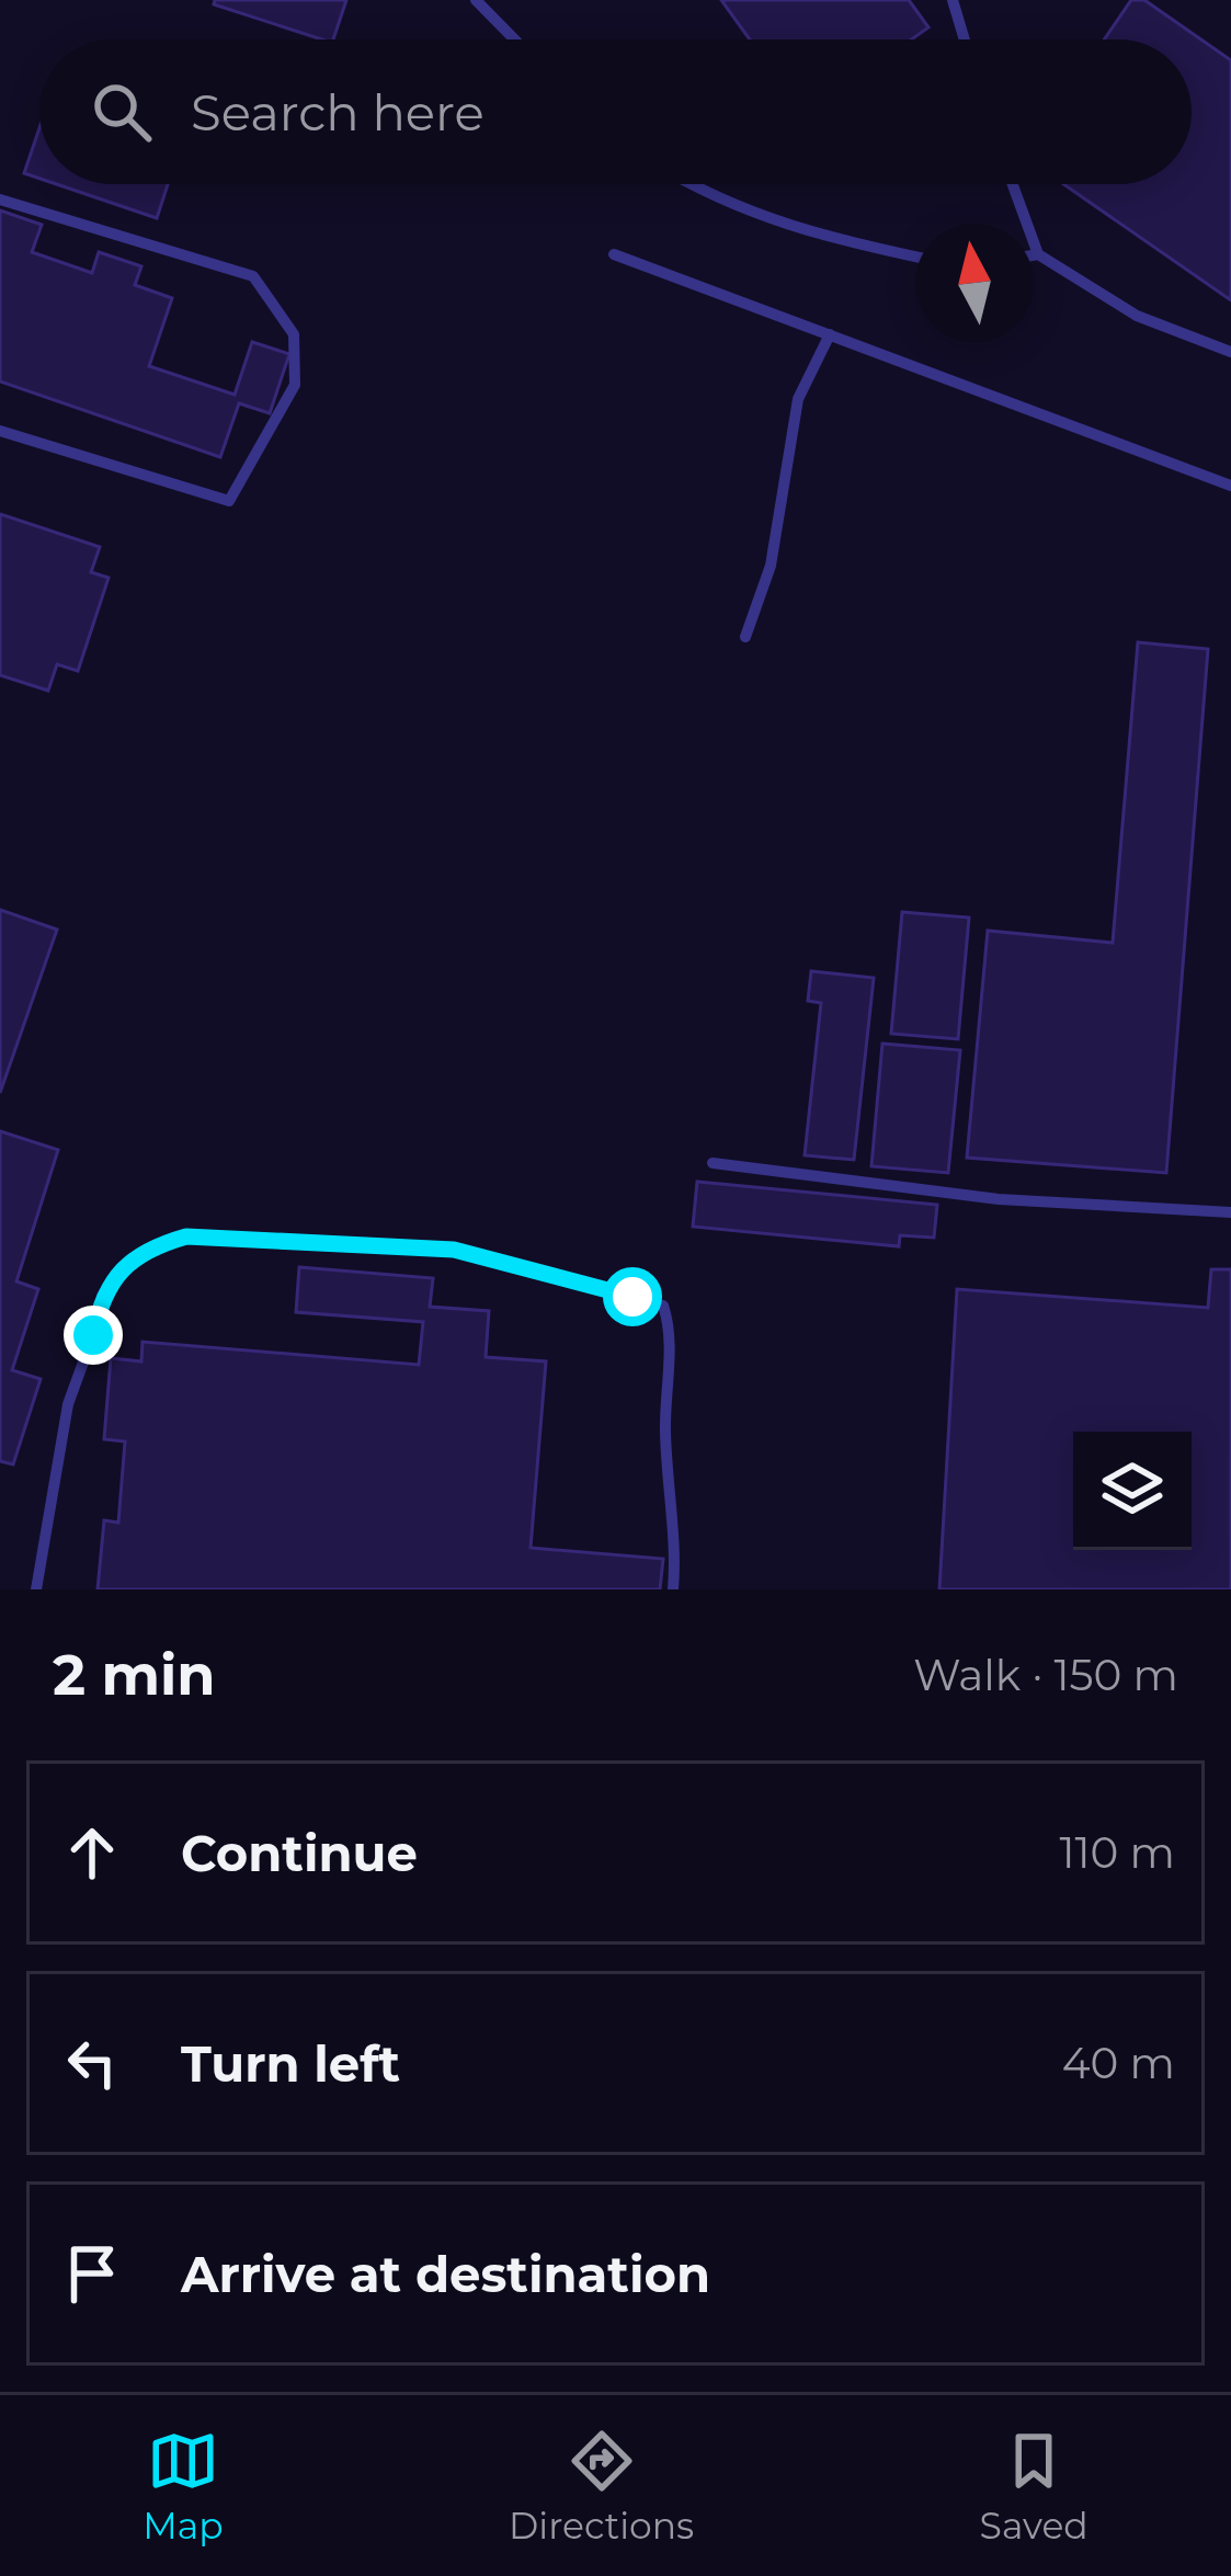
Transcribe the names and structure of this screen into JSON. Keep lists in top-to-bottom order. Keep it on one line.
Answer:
{"north":"top","page":{"search":"Search here","heading":["2 min","Walk · 150 m"],"list":[["Continue","110 m"],["Turn left","40 m"],"Arrive at destination"],"nav":["Map","Directions","Saved"]}}
